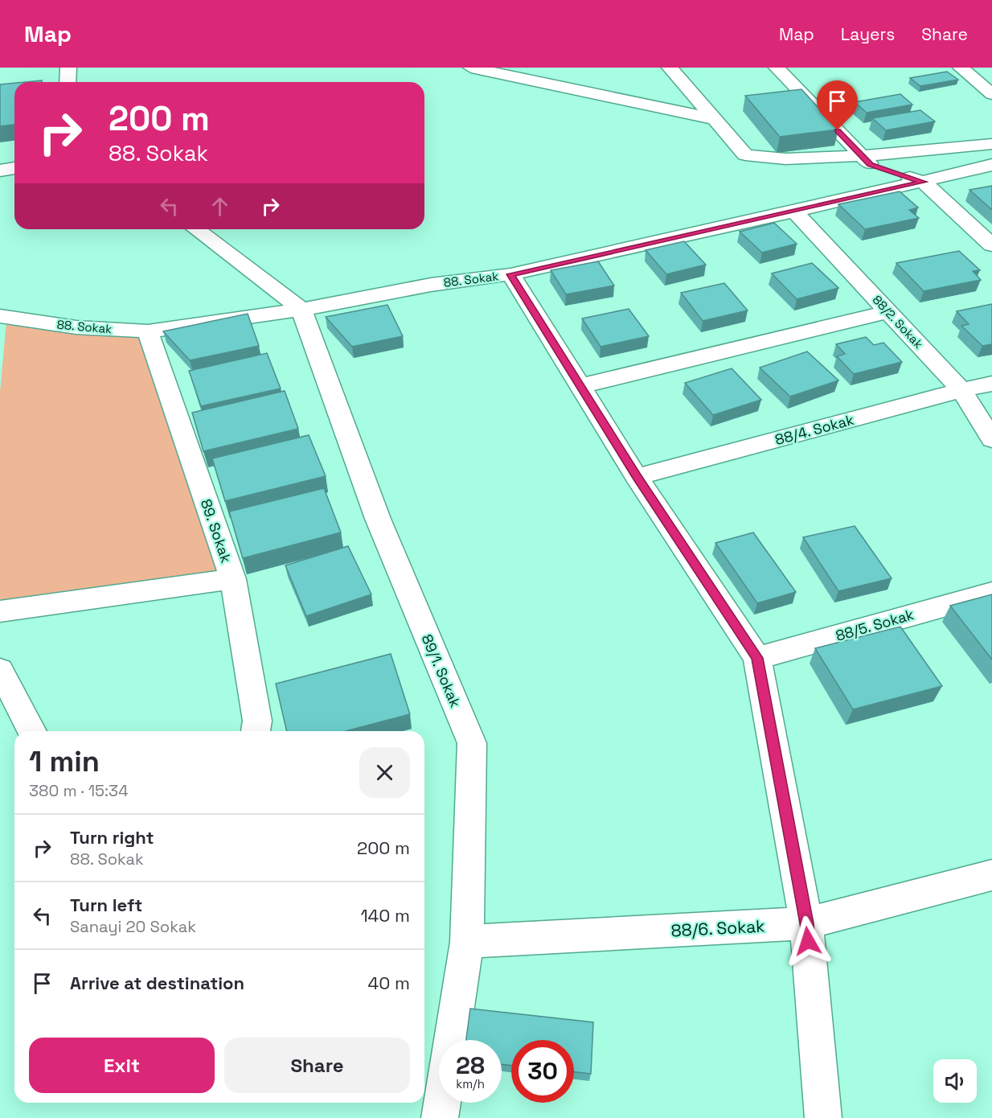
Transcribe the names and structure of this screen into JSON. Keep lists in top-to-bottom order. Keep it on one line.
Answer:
{"streets":{"street":["88. Sokak","88/2. Sokak","88/4. Sokak","89. Sokak","88/5. Sokak","89/1. Sokak","88/6. Sokak"]},"crossings":[["88. Sokak","88/2. Sokak"],["88. Sokak","89. Sokak"],["88. Sokak","89/1. Sokak"],["88/2. Sokak","88/4. Sokak"],["89/1. Sokak","88/6. Sokak"]],"page":{"header":"Map","nav":["Map","Layers","Share"],"turn":["200 m","88. Sokak"],"heading":["1 min","380 m · 15:34"],"list":[{"name":"Turn right","note":"88. Sokak","value":"200 m"},{"name":"Turn left","note":"Sanayi 20 Sokak","value":"140 m"},{"name":"Arrive at destination","value":"40 m"}],"buttons":["Exit","Share"],"speed":"28 km/h","limit":"30"}}
